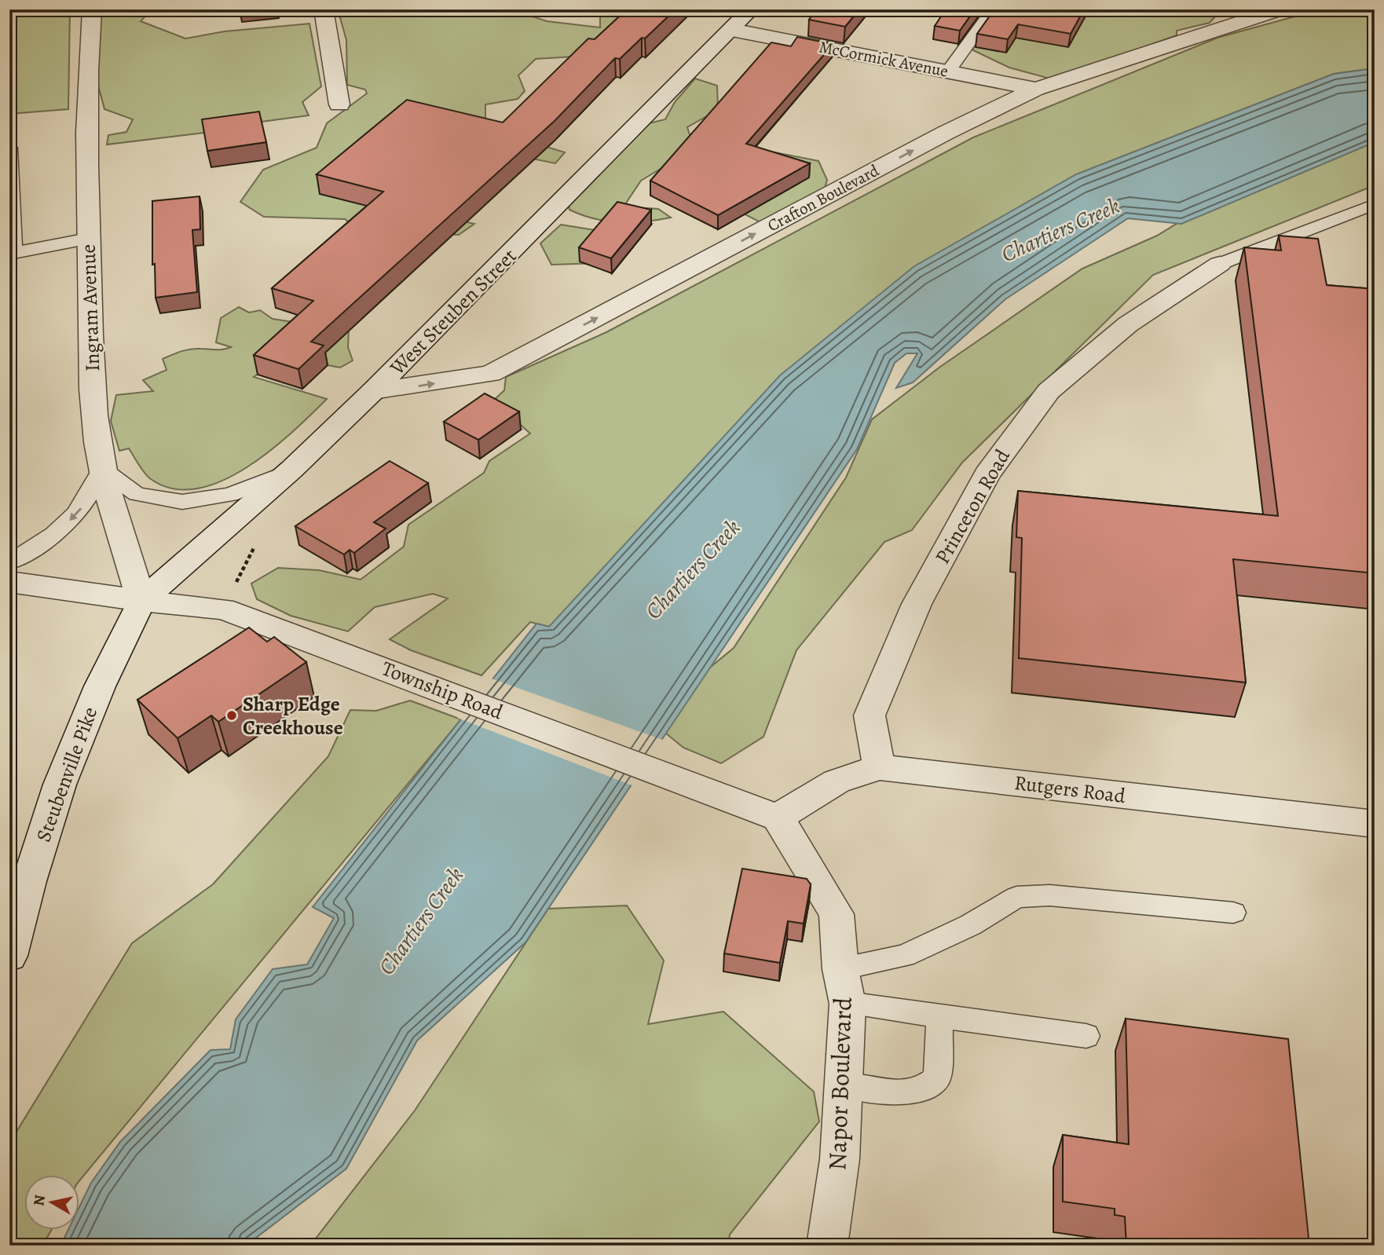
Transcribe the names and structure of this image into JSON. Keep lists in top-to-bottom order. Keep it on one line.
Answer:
{"streets":{"street":["McCormick Avenue","Crafton Boulevard","Ingram Avenue","West Steuben Street","Princeton Road","Township Road","Steubenville Pike","Rutgers Road","Napor Boulevard"]},"crossings":[["McCormick Avenue","Crafton Boulevard"],["McCormick Avenue","West Steuben Street"],["Crafton Boulevard","West Steuben Street"],["Ingram Avenue","West Steuben Street"],["Ingram Avenue","Township Road"],["Ingram Avenue","Steubenville Pike"],["West Steuben Street","Township Road"],["West Steuben Street","Steubenville Pike"],["Princeton Road","Rutgers Road"],["Township Road","Steubenville Pike"],["Township Road","Rutgers Road"],["Township Road","Napor Boulevard"],["Rutgers Road","Napor Boulevard"]],"one_way":["Crafton Boulevard"],"water":["Chartiers Creek"],"places":["Sharp Edge Creekhouse"],"north":"left"}
